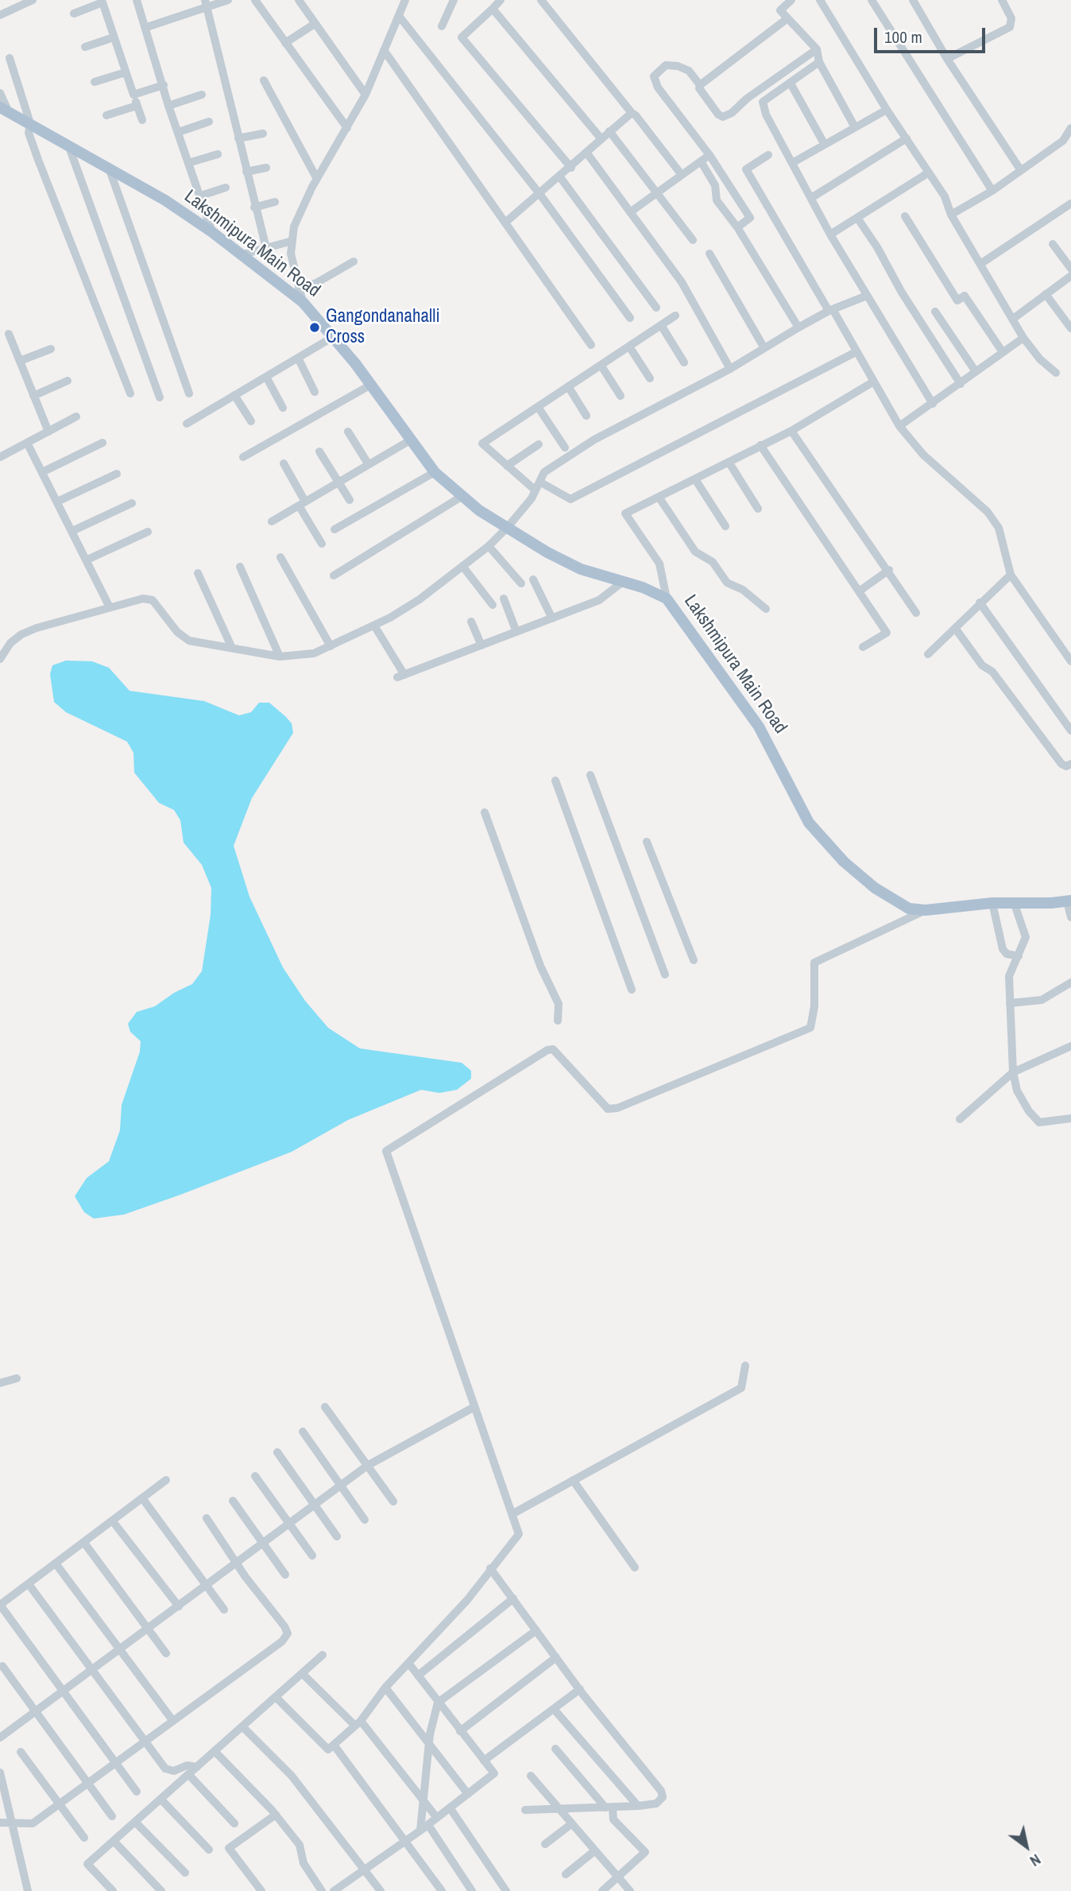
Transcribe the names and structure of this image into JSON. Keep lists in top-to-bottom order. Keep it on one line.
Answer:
{"streets":{"main road":["Lakshmipura Main Road"]},"places":["Gangondanahalli Cross"],"scale_bar":"100 m","north":"bottom right"}
